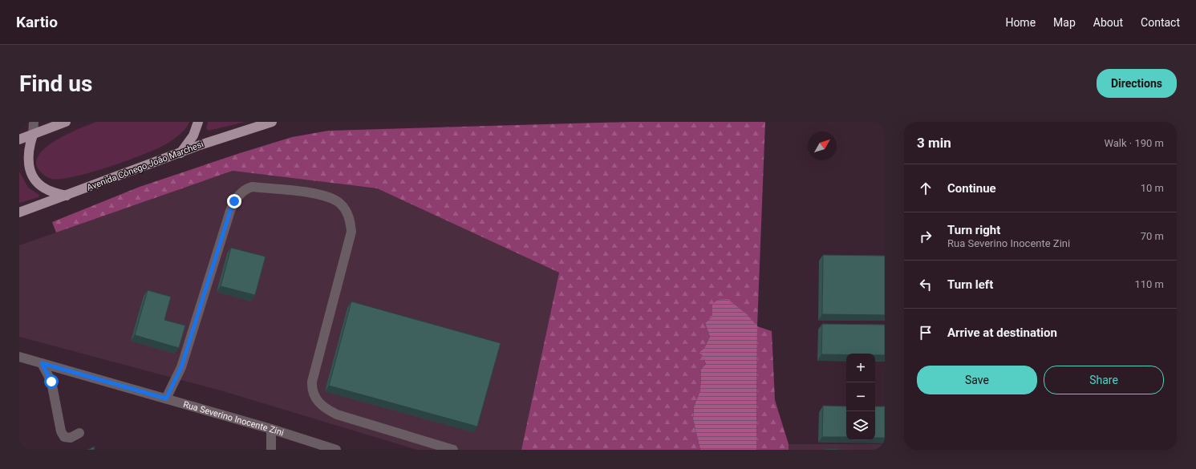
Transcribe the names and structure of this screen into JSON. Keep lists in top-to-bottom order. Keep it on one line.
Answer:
{"streets":{"main road":["Avenida Cônego João Marchesi"],"street":["Rua Severino Inocente Zini"]},"north":"top right","page":{"header":"Kartio","nav":["Home","Map","About","Contact"],"buttons":["Directions",["Save","Share"]],"title":"Find us","heading":["3 min","Walk · 190 m"],"list":[["Continue","10 m"],["Turn right","Rua Severino Inocente Zini","70 m"],["Turn left","110 m"],"Arrive at destination"],"map_buttons":["+","−"]}}
